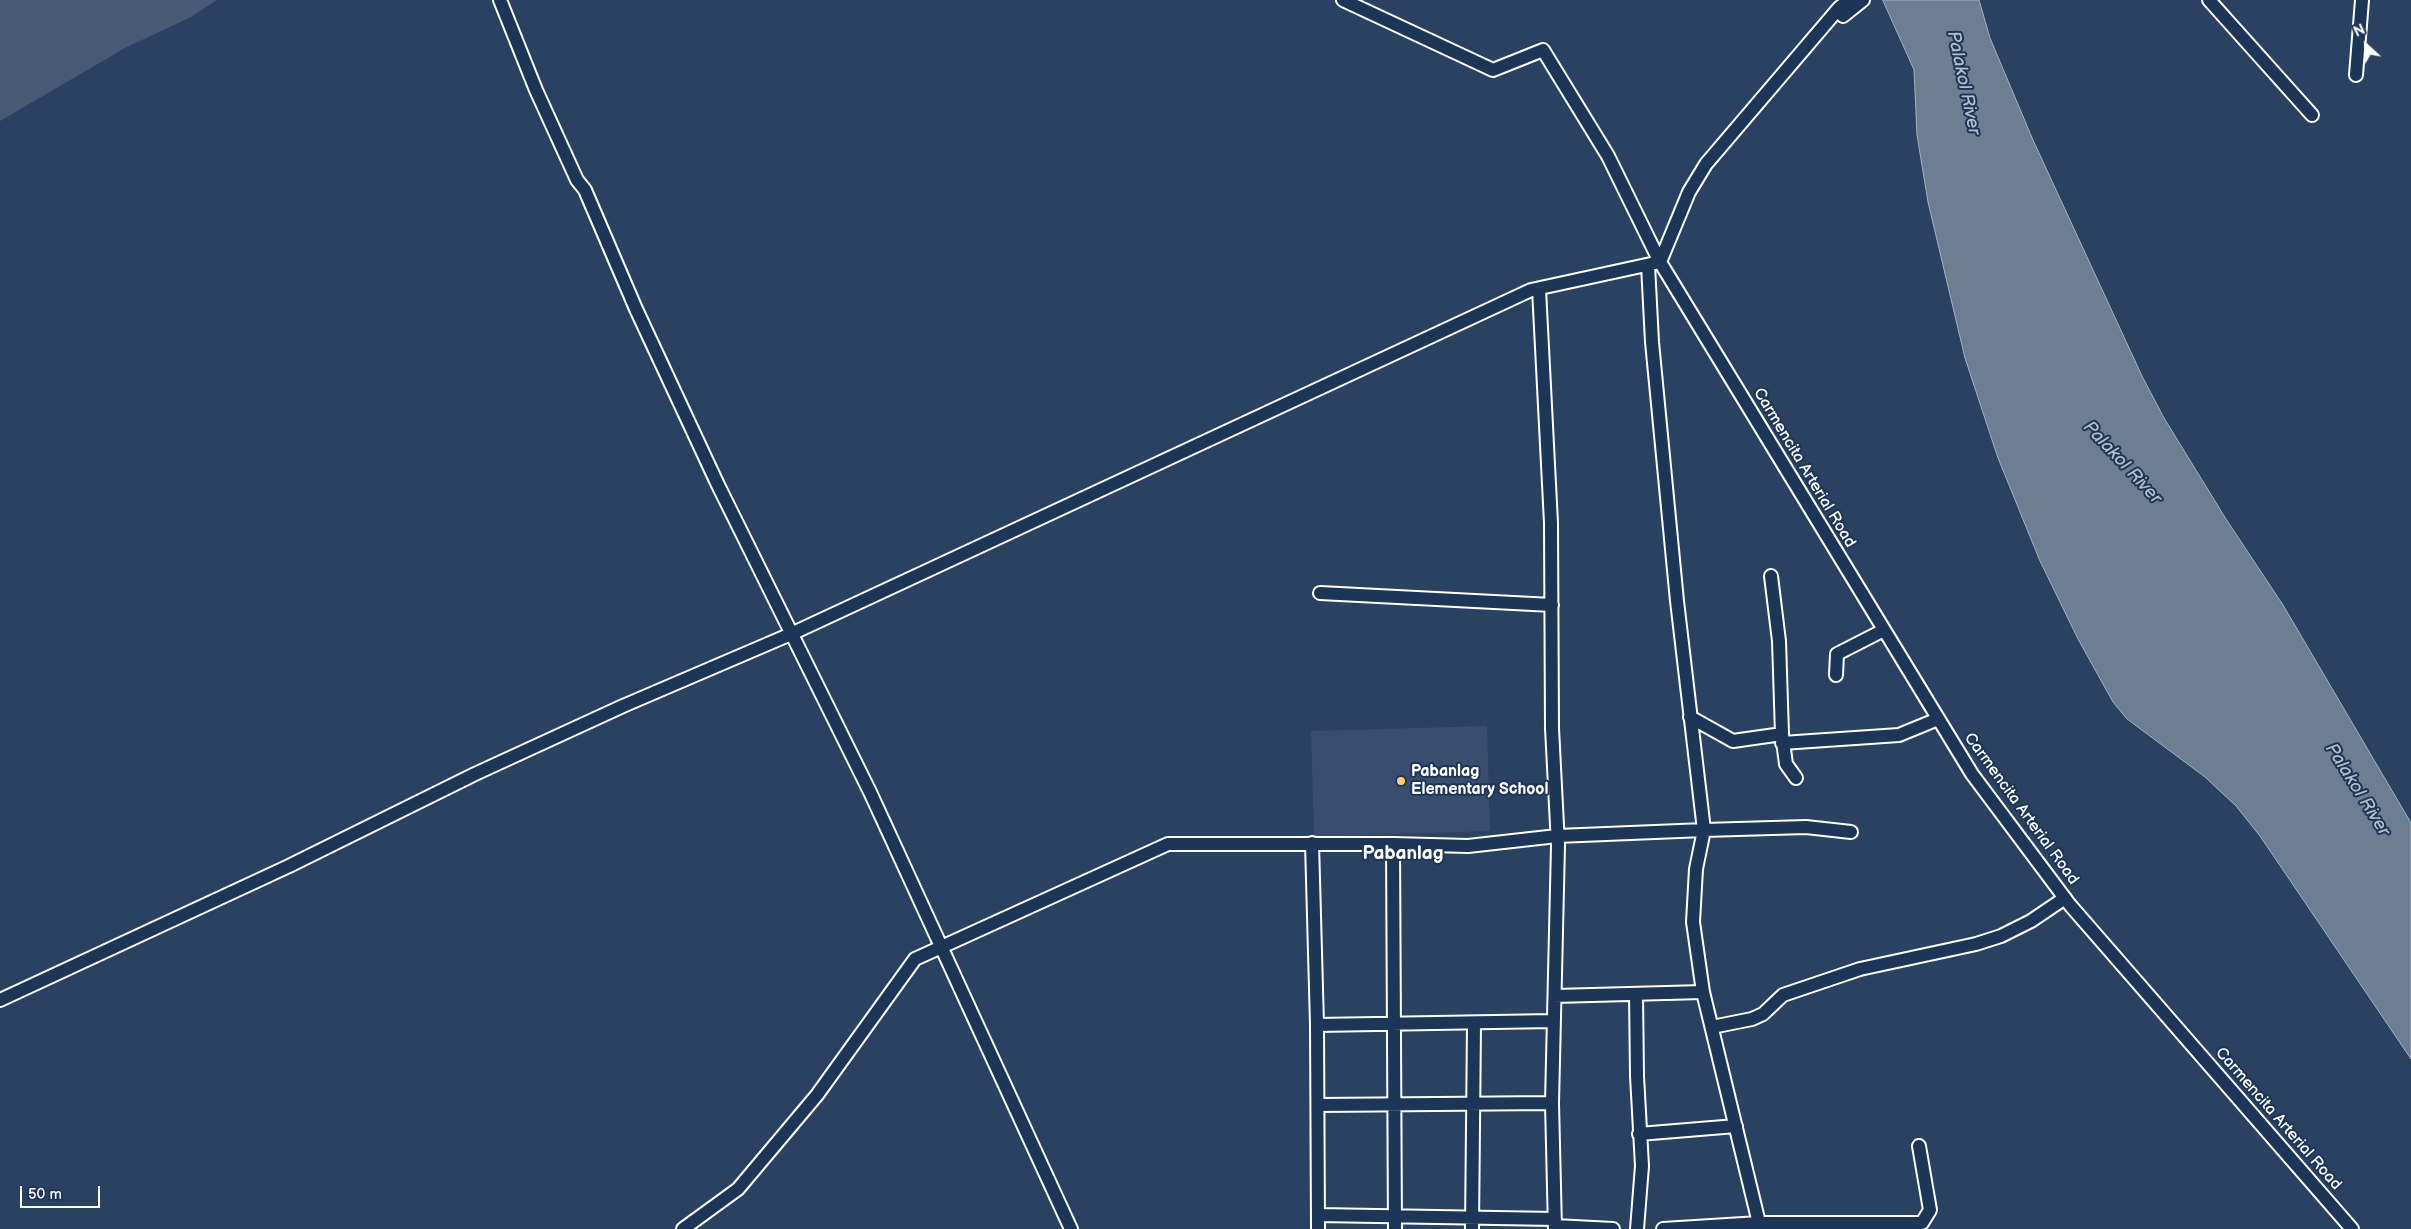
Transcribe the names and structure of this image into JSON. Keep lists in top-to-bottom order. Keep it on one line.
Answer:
{"streets":{"street":["Carmencita Arterial Road"]},"districts":["Pabanlag"],"water":["Palakol River"],"places":["Pabanlag Elementary School"],"scale_bar":"50 m","north":"top left"}
